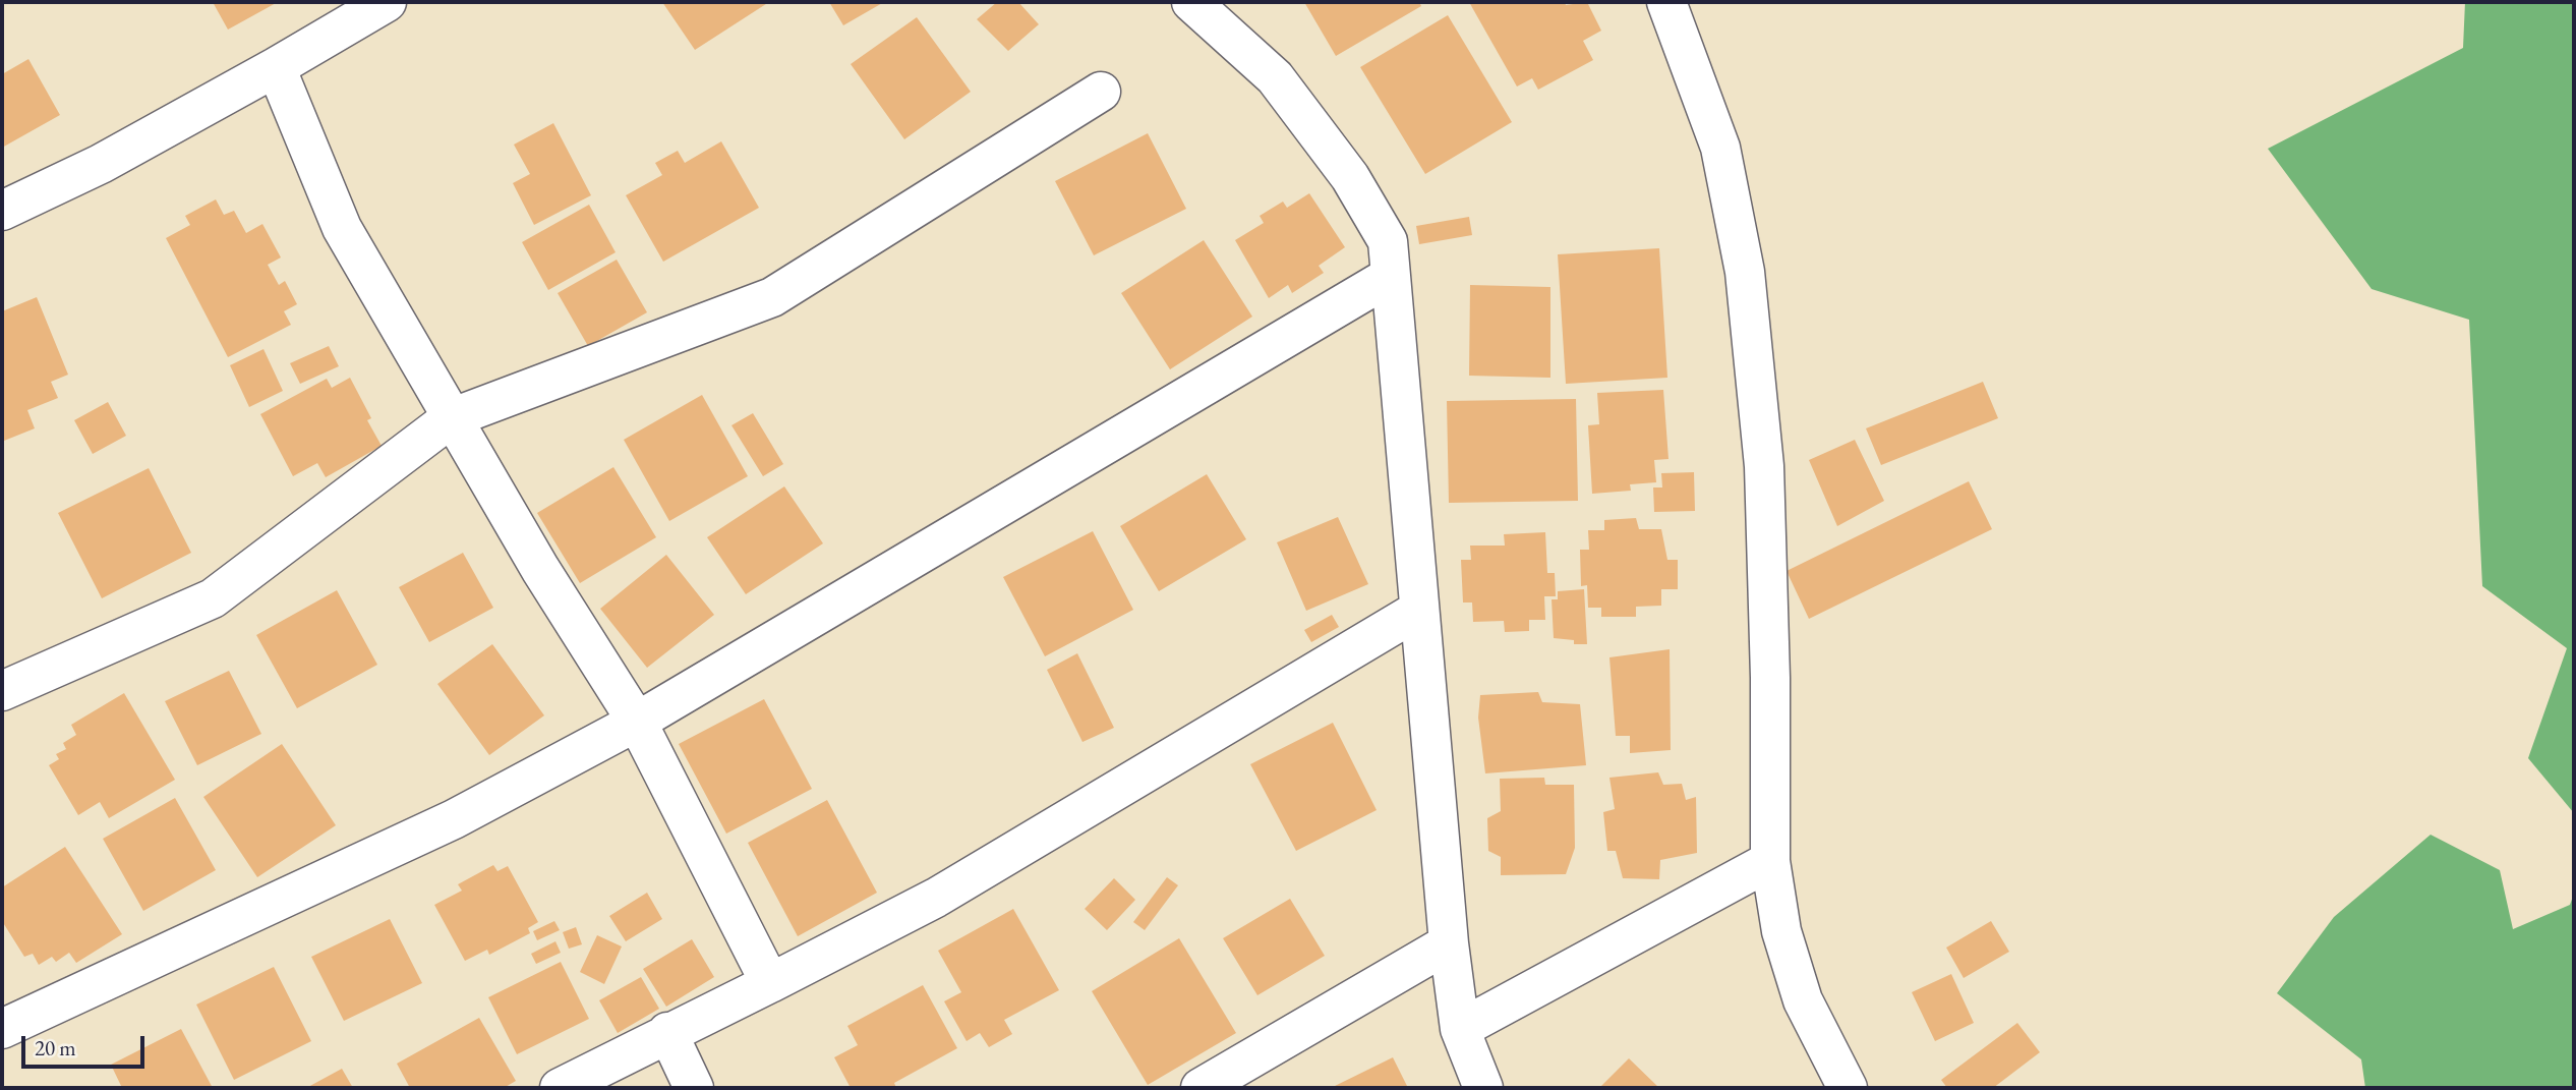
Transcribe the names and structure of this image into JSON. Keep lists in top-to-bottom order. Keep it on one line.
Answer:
{"scale_bar":"20 m"}
